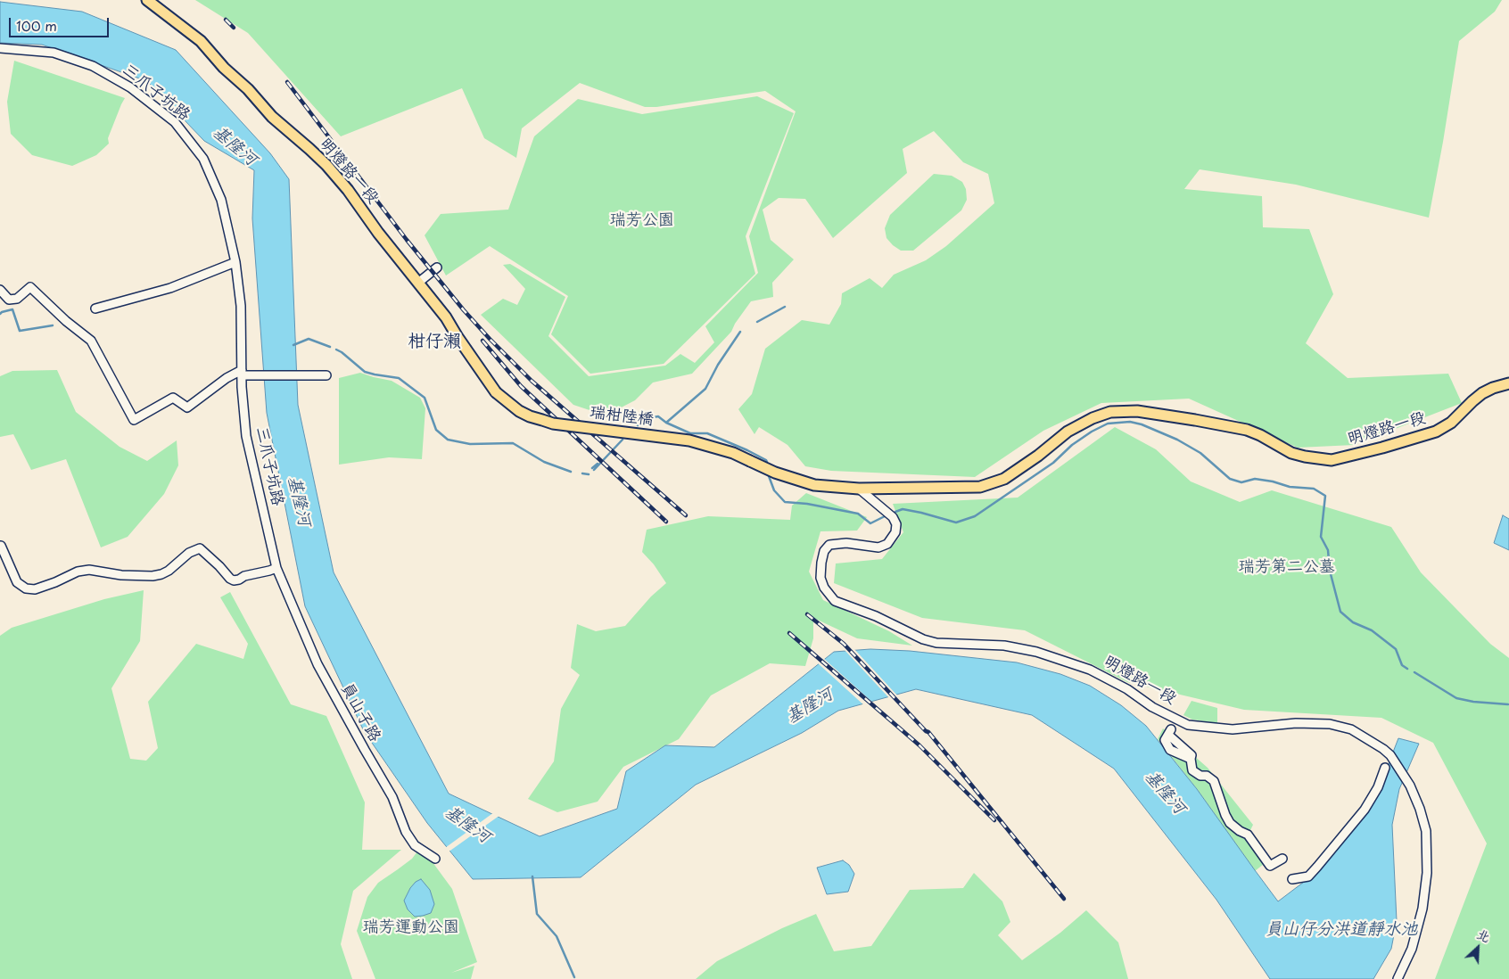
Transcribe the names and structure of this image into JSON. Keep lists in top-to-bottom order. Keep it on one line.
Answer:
{"streets":{"main road":["明燈路一段","瑞柑陸橋"],"street":["三爪子坑路","員山子路"]},"crossings":[["三爪子坑路","員山子路"],["明燈路一段","瑞柑陸橋"]],"districts":["柑仔瀨"],"water":["基隆河","員山仔分洪道靜水池"],"parks":["瑞芳公園","瑞芳第二公墓","瑞芳運動公園"],"scale_bar":"100 m","north":"top right"}
